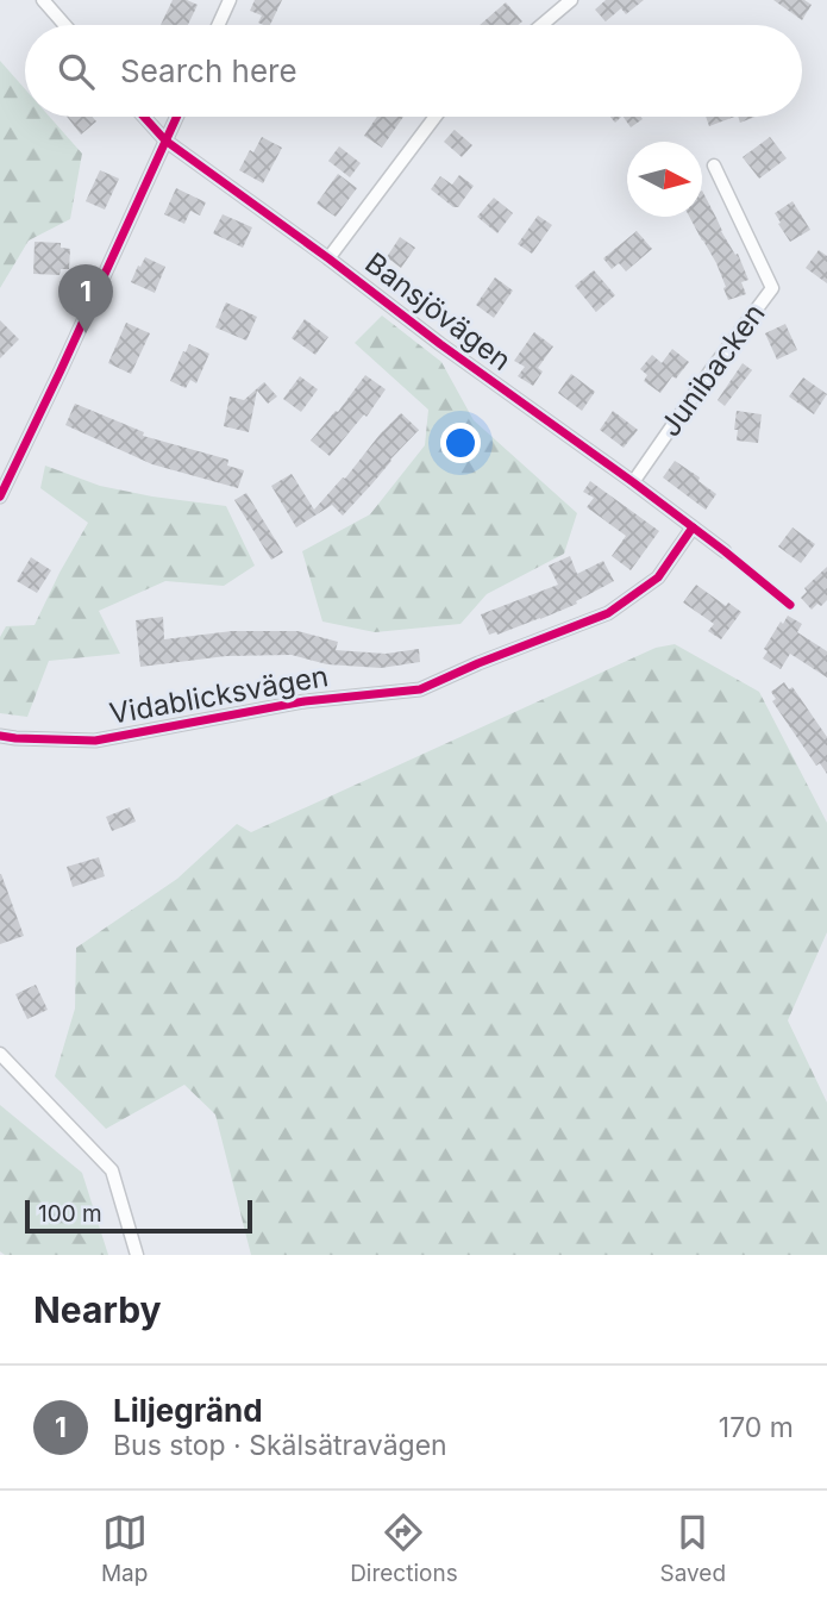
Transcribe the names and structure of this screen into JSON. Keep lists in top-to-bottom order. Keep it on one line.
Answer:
{"streets":{"street":["Bansjövägen","Junibacken","Vidablicksvägen"]},"crossings":[["Bansjövägen","Junibacken"],["Bansjövägen","Vidablicksvägen"]],"scale_bar":"100 m","north":"right","page":{"search":"Search here","pins":"1","scale":"100 m","heading":"Nearby","list":[{"mark":"1","name":"Liljegränd","note":"Bus stop · Skälsätravägen","value":"170 m"}],"nav":["Map","Directions","Saved"]}}
